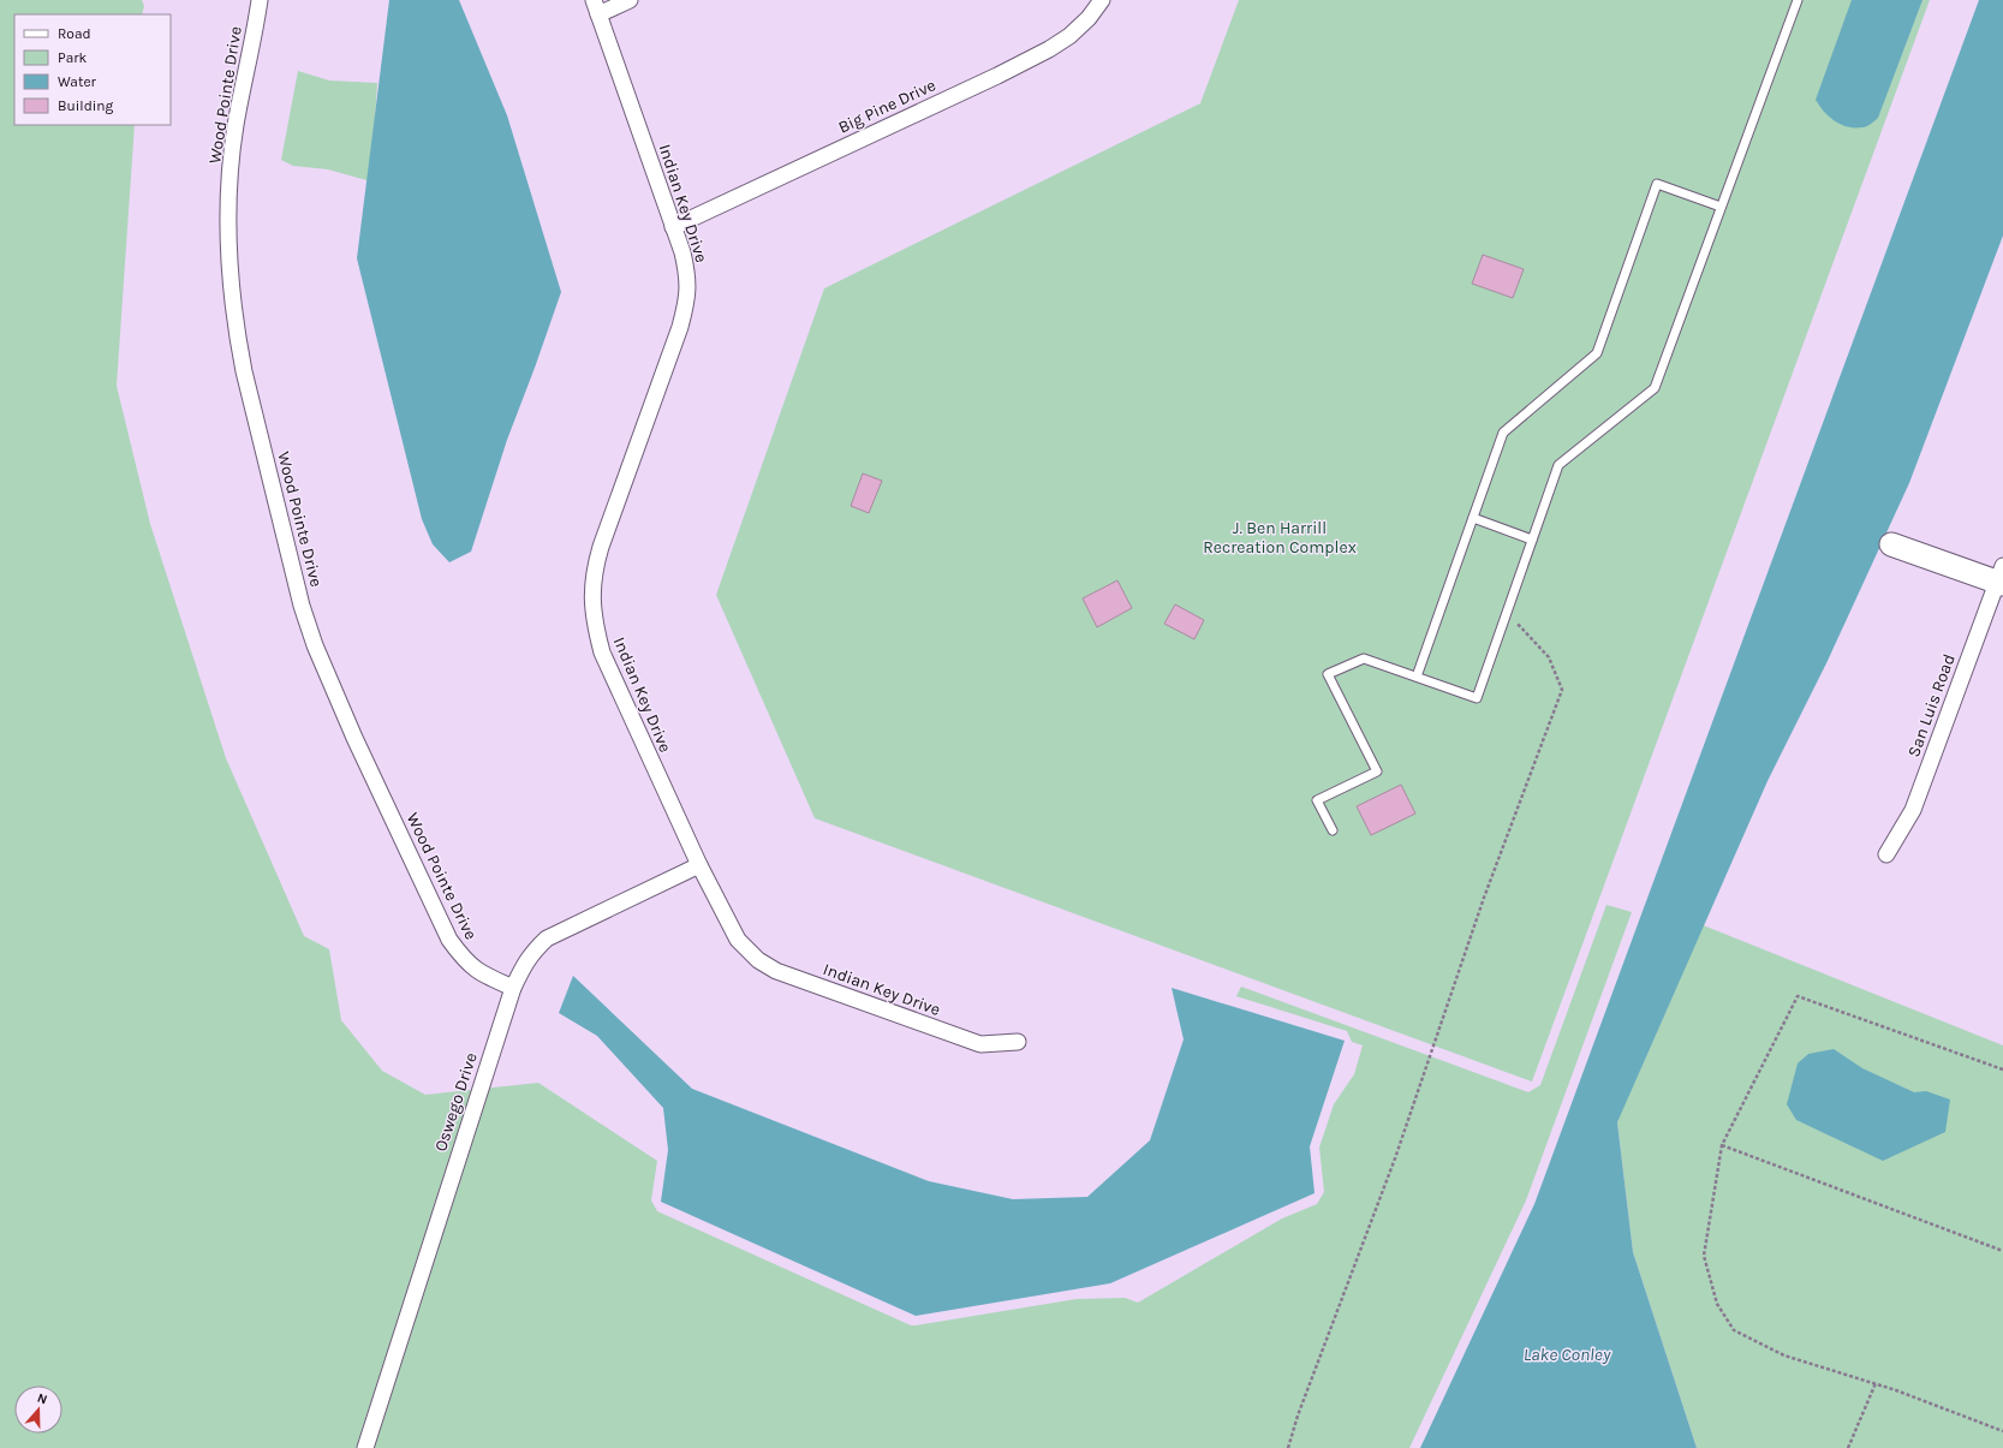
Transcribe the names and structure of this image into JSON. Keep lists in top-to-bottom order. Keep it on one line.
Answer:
{"streets":{"street":["Wood Pointe Drive","Big Pine Drive","Indian Key Drive","San Luis Road","Oswego Drive"]},"crossings":[["Wood Pointe Drive","Oswego Drive"],["Big Pine Drive","Indian Key Drive"],["Indian Key Drive","Oswego Drive"]],"water":["Lake Conley"],"parks":["J. Ben Harrill Recreation Complex"],"legend":["Road","Park","Water","Building"],"north":"top"}
